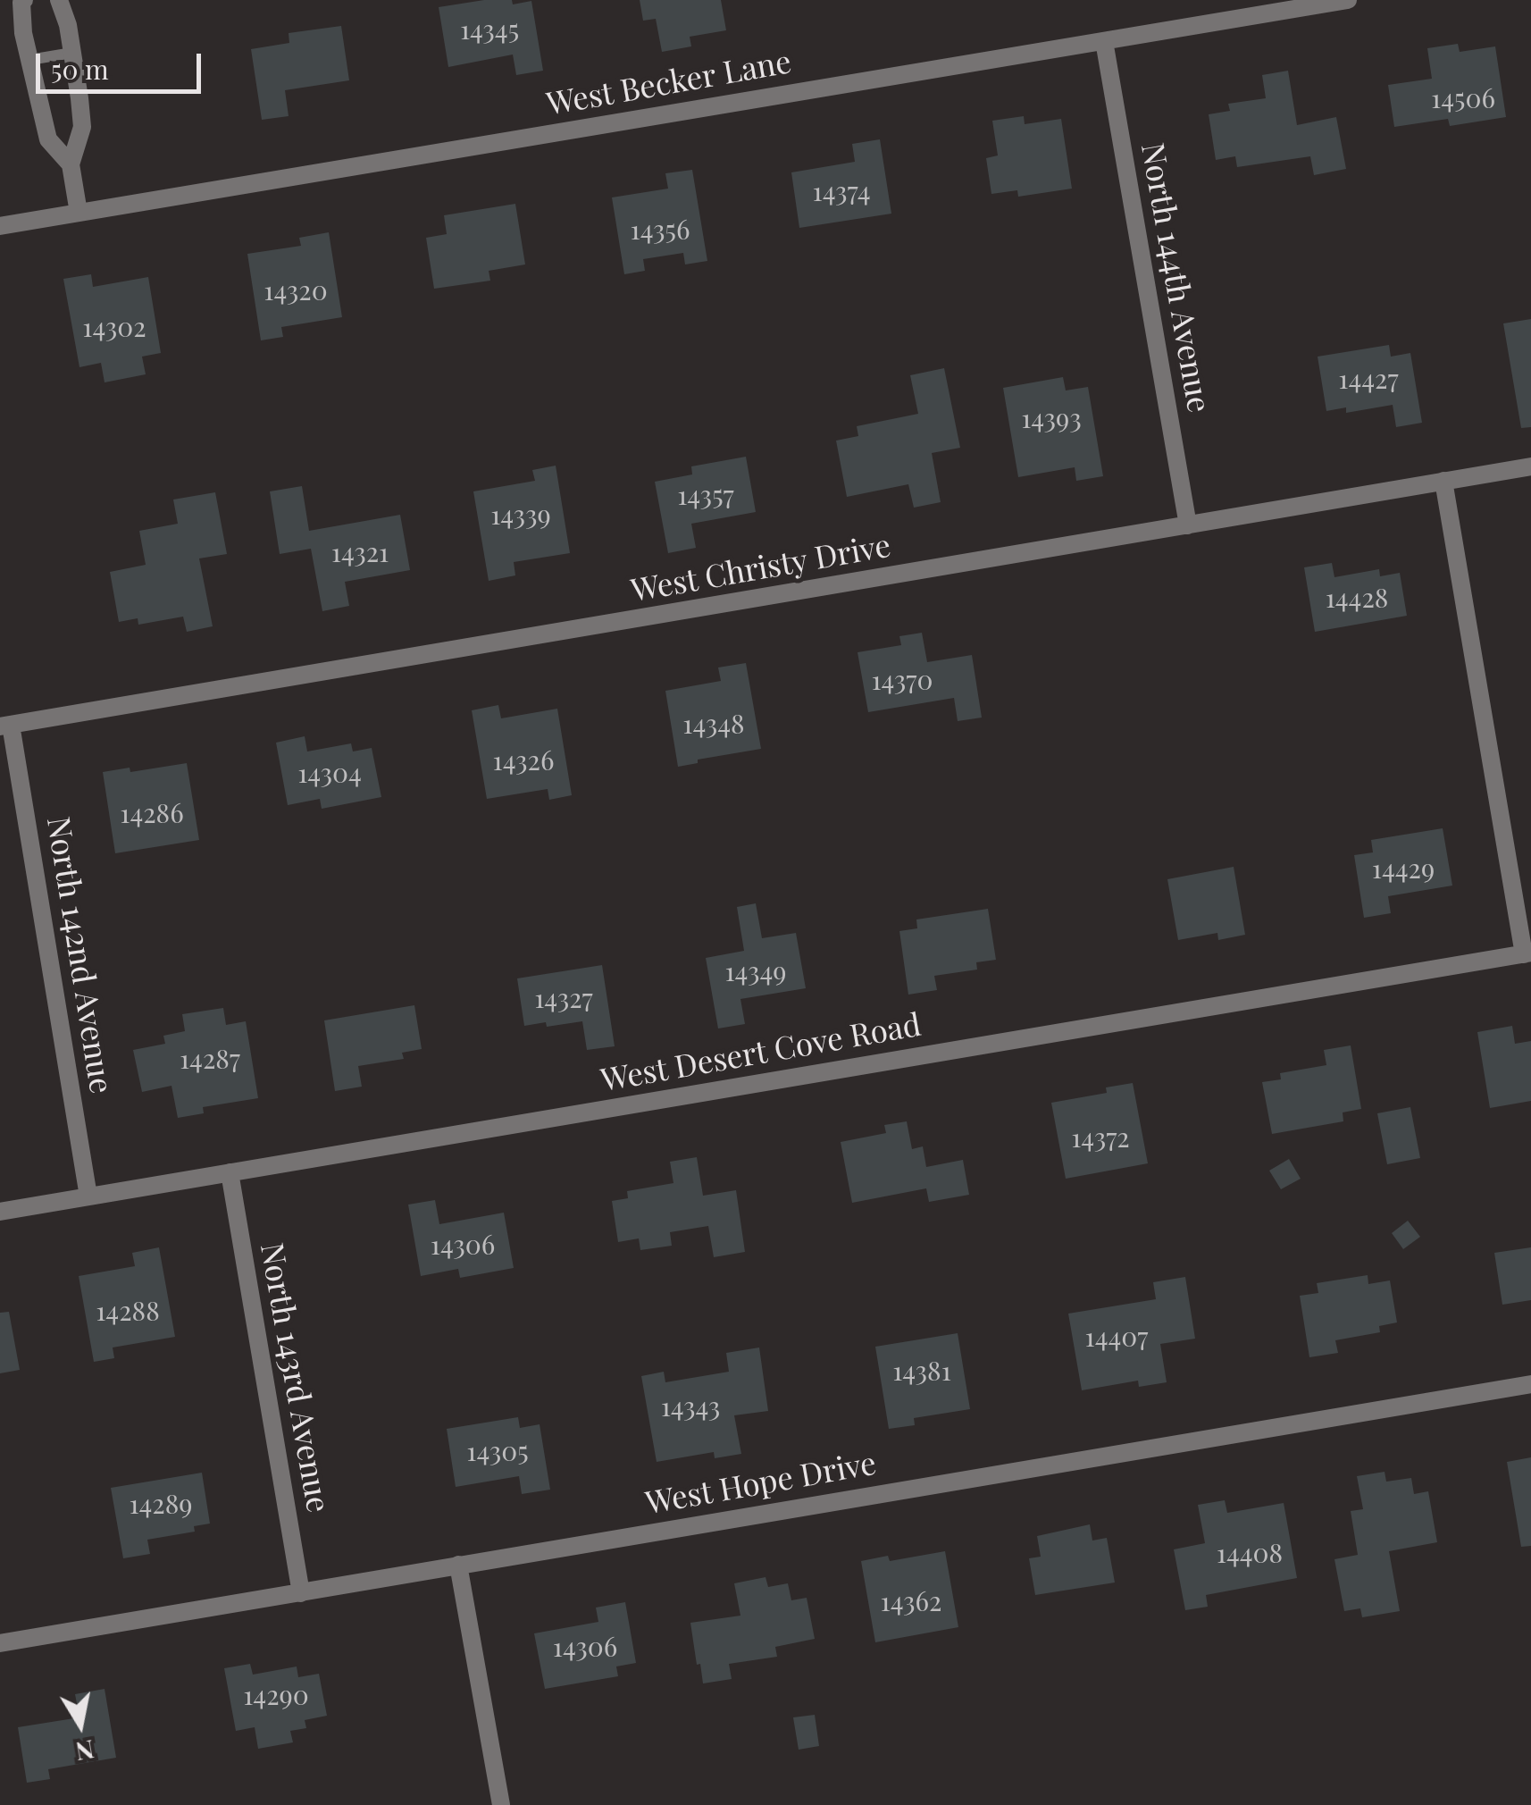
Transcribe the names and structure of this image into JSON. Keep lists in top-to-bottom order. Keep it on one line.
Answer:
{"streets":{"street":["West Becker Lane","North 144th Avenue","West Christy Drive","North 142nd Avenue","West Desert Cove Road","North 143rd Avenue","West Hope Drive"]},"crossings":[["West Becker Lane","North 144th Avenue"],["North 144th Avenue","West Christy Drive"],["West Christy Drive","North 142nd Avenue"],["North 142nd Avenue","West Desert Cove Road"],["West Desert Cove Road","North 143rd Avenue"],["North 143rd Avenue","West Hope Drive"]],"house_numbers":["14345","14506","14374","14356","14320","14302","14427","14393","14357","14339","14321","14428","14370","14348","14326","14304","14286","14429","14349","14327","14287","14372","14306","14288","14407","14381","14343","14305","14289","14408","14362","14306","14290"],"scale_bar":"50 m","north":"bottom"}
